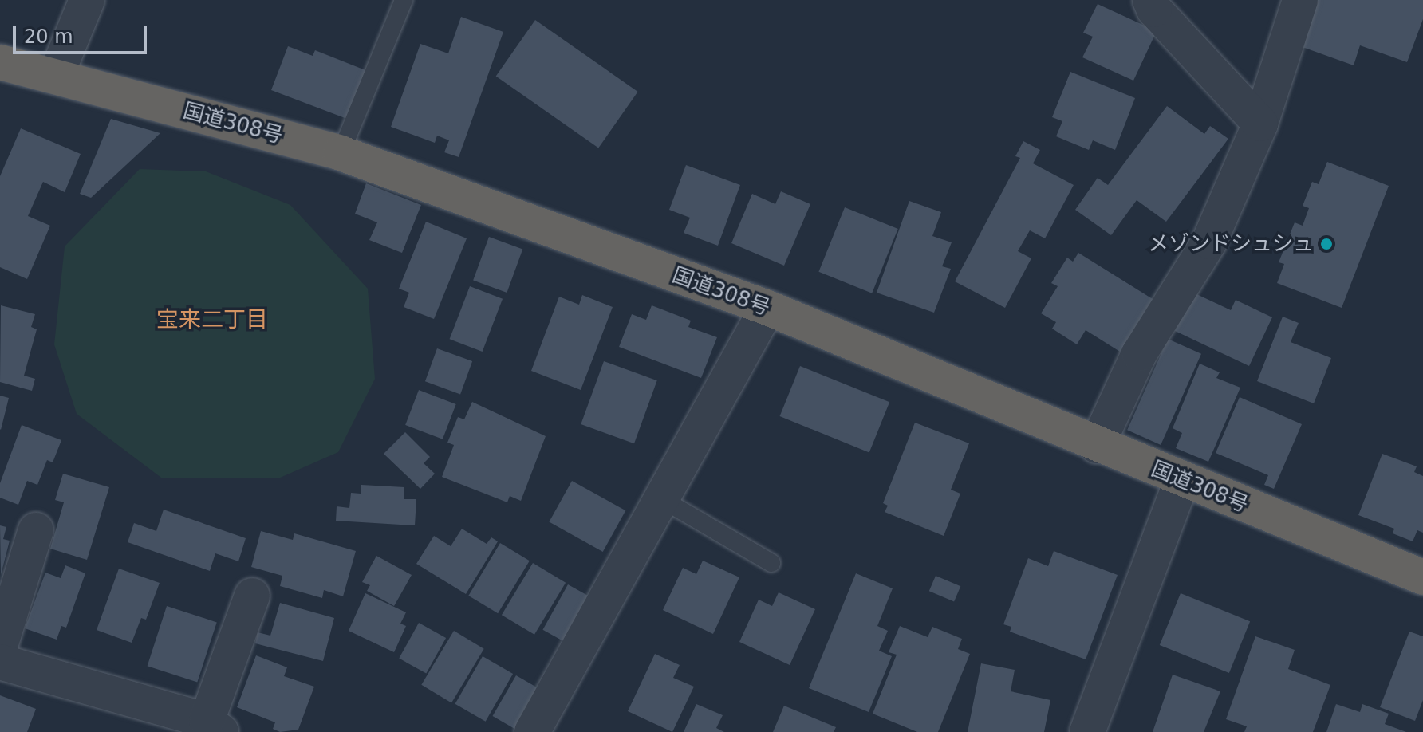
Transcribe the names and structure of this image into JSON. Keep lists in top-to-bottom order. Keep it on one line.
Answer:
{"streets":{"highway":["国道308号"]},"districts":["宝来二丁目"],"places":["メゾンドシュシュ"],"scale_bar":"20 m"}
